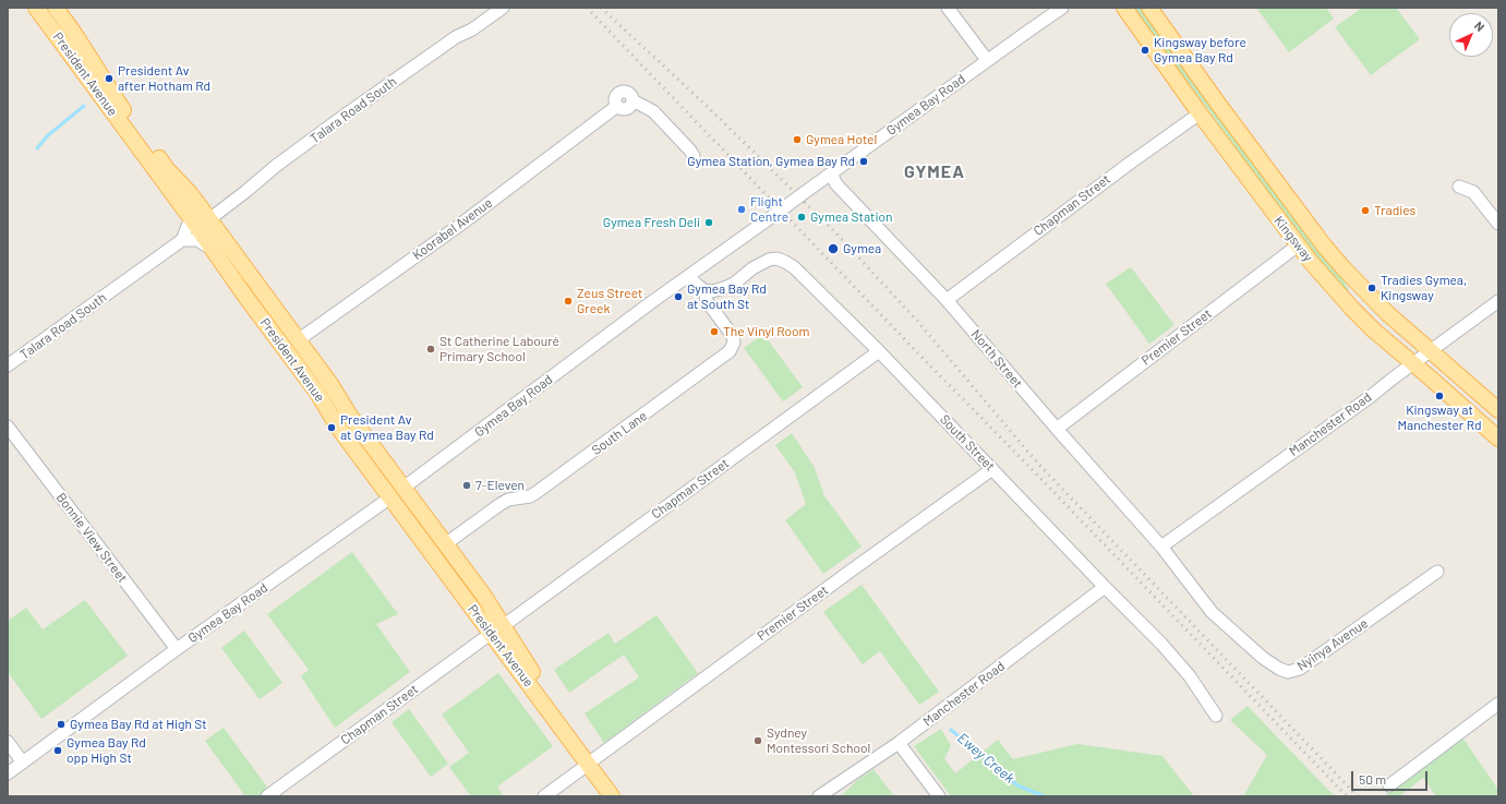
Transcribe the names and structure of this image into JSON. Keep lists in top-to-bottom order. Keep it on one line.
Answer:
{"streets":{"main road":["President Avenue","Gymea Bay Road","Kingsway"],"street":["Talara Road South","Chapman Street","Koorabel Avenue","Premier Street","North Street","Manchester Road","South Lane","South Street","Bonnie View Street","Nyinya Avenue"]},"crossings":[["President Avenue","Gymea Bay Road"],["President Avenue","Talara Road South"],["President Avenue","Chapman Street"],["President Avenue","Koorabel Avenue"],["President Avenue","Premier Street"],["President Avenue","South Lane"],["Gymea Bay Road","North Street"],["Gymea Bay Road","Bonnie View Street"],["Chapman Street","Kingsway"],["Chapman Street","North Street"],["Chapman Street","South Street"],["Kingsway","Premier Street"],["Kingsway","Manchester Road"],["Premier Street","North Street"],["Premier Street","South Street"],["North Street","Manchester Road"],["North Street","Nyinya Avenue"],["Manchester Road","South Street"],["Manchester Road","Nyinya Avenue"],["South Lane","South Street"]],"districts":["GYMEA"],"water":["Ewey Creek"],"places":["Kingsway before Gymea Bay Rd","President Av after Hotham Rd","Gymea Hotel","Gymea Station, Gymea Bay Rd","Flight Centre","Tradies","Gymea Station","Gymea Fresh Deli","Gymea","Tradies Gymea, Kingsway","Gymea Bay Rd at South St","Zeus Street Greek","The Vinyl Room","St Catherine Labouré Primary School","Kingsway at Manchester Rd","President Av at Gymea Bay Rd","7-Eleven","Gymea Bay Rd at High St","Sydney Montessori School","Gymea Bay Rd opp High St"],"scale_bar":"50 m","north":"top right"}
